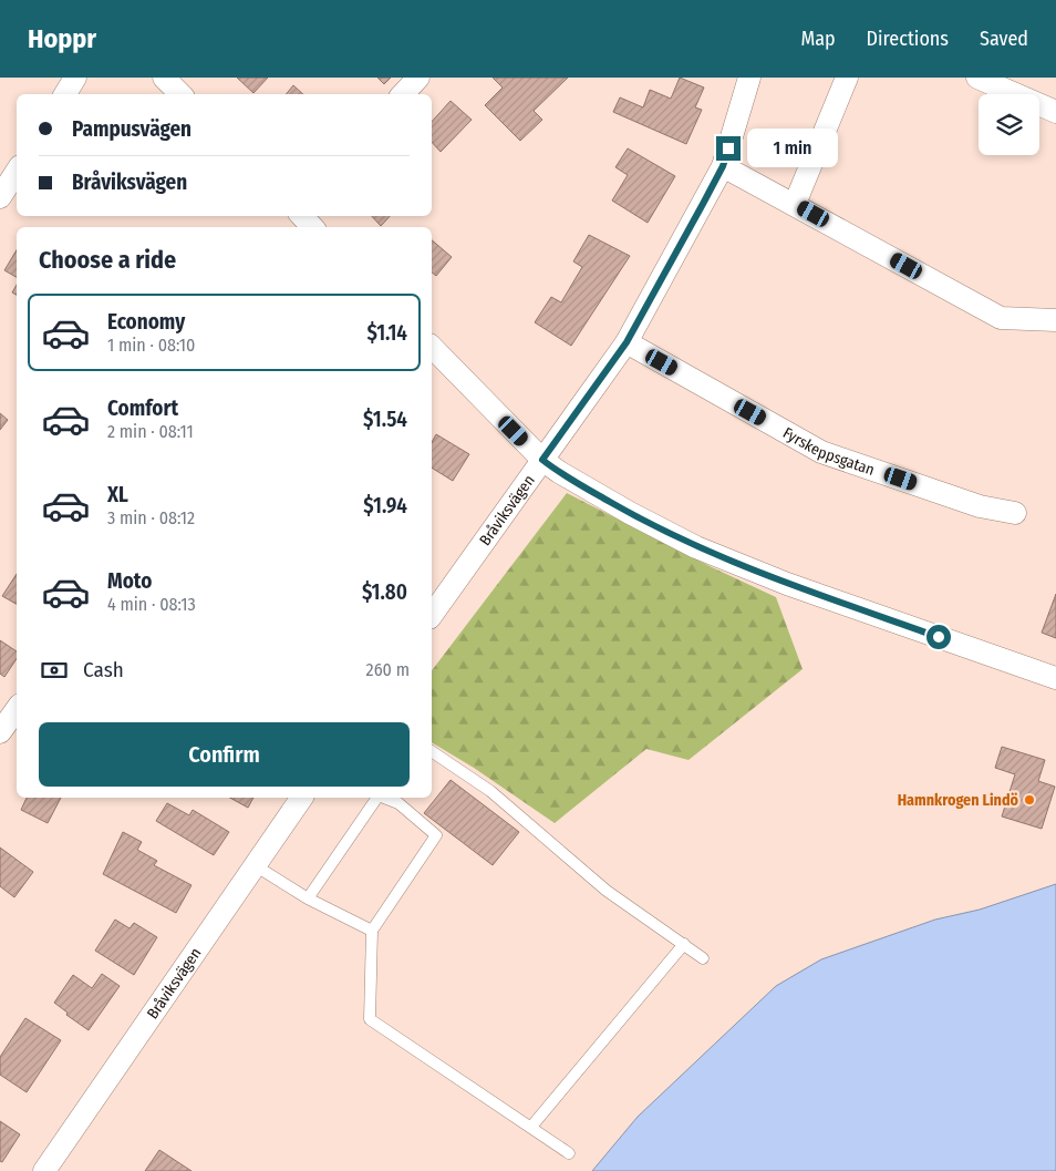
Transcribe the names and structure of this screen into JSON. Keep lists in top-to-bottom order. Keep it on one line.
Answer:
{"streets":{"street":["Fyrskeppsgatan","Bråviksvägen"]},"crossings":[["Fyrskeppsgatan","Bråviksvägen"]],"places":["Hamnkrogen Lindö"],"page":{"header":"Hoppr","nav":["Map","Directions","Saved"],"banner":["Pampusvägen","Bråviksvägen"],"bubble":"1 min","heading":"Choose a ride","list":[{"name":"Economy","note":"1 min · 08:10","value":"$1.14"},{"name":"Comfort","note":"2 min · 08:11","value":"$1.54"},{"name":"XL","note":"3 min · 08:12","value":"$1.94"},{"name":"Moto","note":"4 min · 08:13","value":"$1.80"}],"pay":["Cash","260 m"],"buttons":"Confirm"}}
